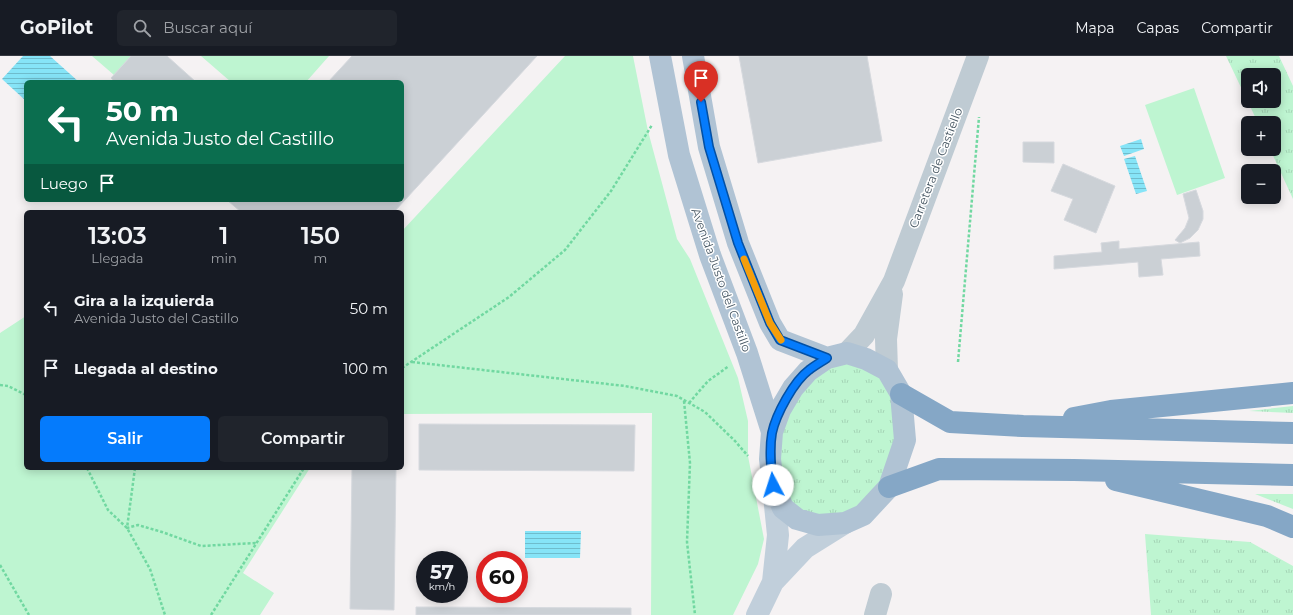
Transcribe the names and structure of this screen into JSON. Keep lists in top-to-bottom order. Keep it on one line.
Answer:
{"streets":{"main road":["Avenida Justo del Castillo"],"street":["Carretera de Castiello"]},"page":{"header":"GoPilot","search":"Buscar aquí","nav":["Mapa","Capas","Compartir"],"map_buttons":["+","−"],"turn":["50 m","Avenida Justo del Castillo"],"then":"Luego","eta":["13:03","Llegada","1","min","150","m"],"list":[{"name":"Gira a la izquierda","note":"Avenida Justo del Castillo","value":"50 m"},{"name":"Llegada al destino","value":"100 m"}],"buttons":["Salir","Compartir"],"speed":"57 km/h","limit":"60"}}
